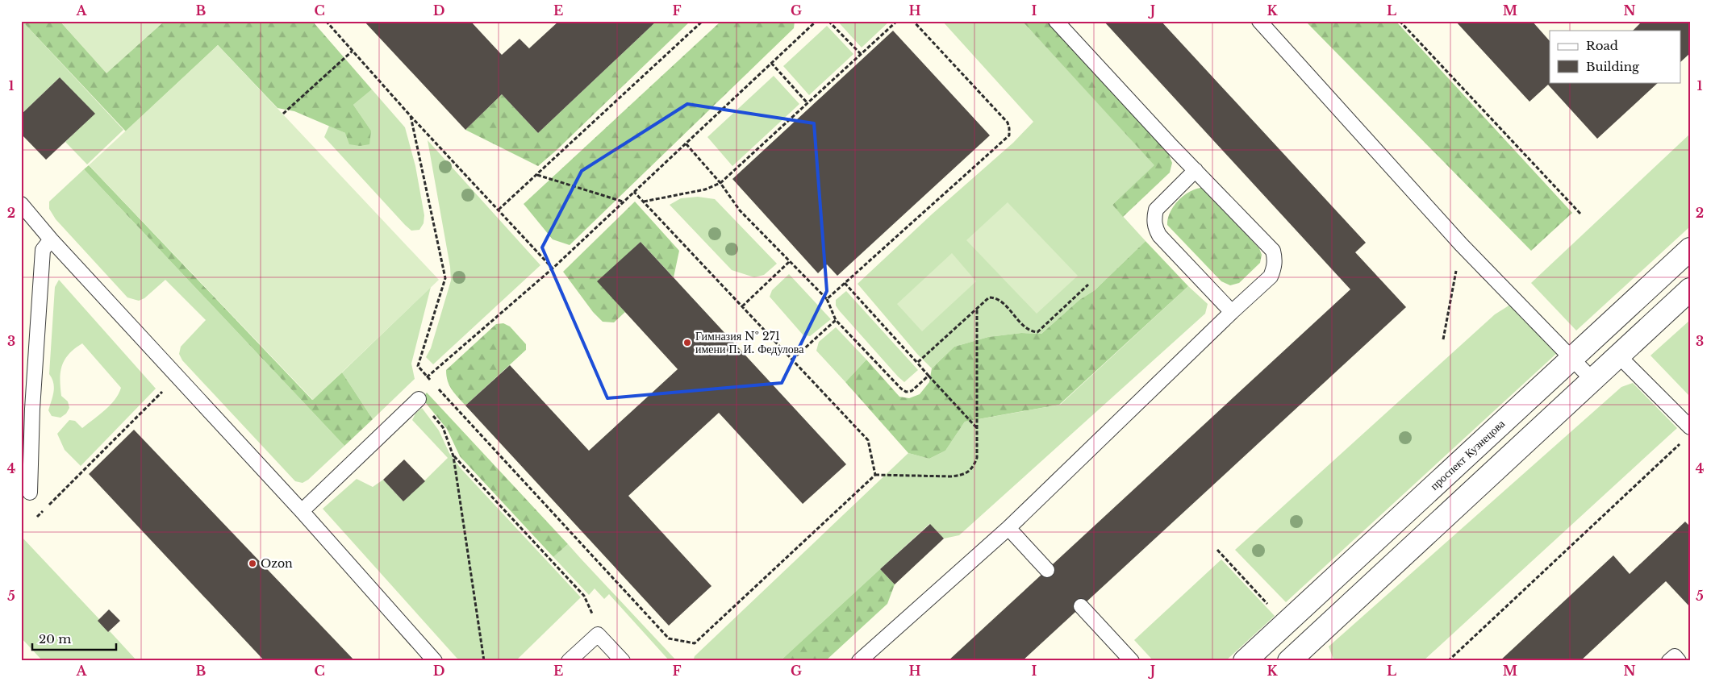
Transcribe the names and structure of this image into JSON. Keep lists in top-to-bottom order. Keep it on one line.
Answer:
{"streets":{"street":["проспект Кузнецова"]},"places":["Гимназия № 271 имени П. И. Федулова","Ozon"],"legend":["Road","Building"],"scale_bar":"20 m","grid":{"columns":["A","B","C","D","E","F","G","H","I","J","K","L","M","N"],"rows":["1","2","3","4","5"]}}
